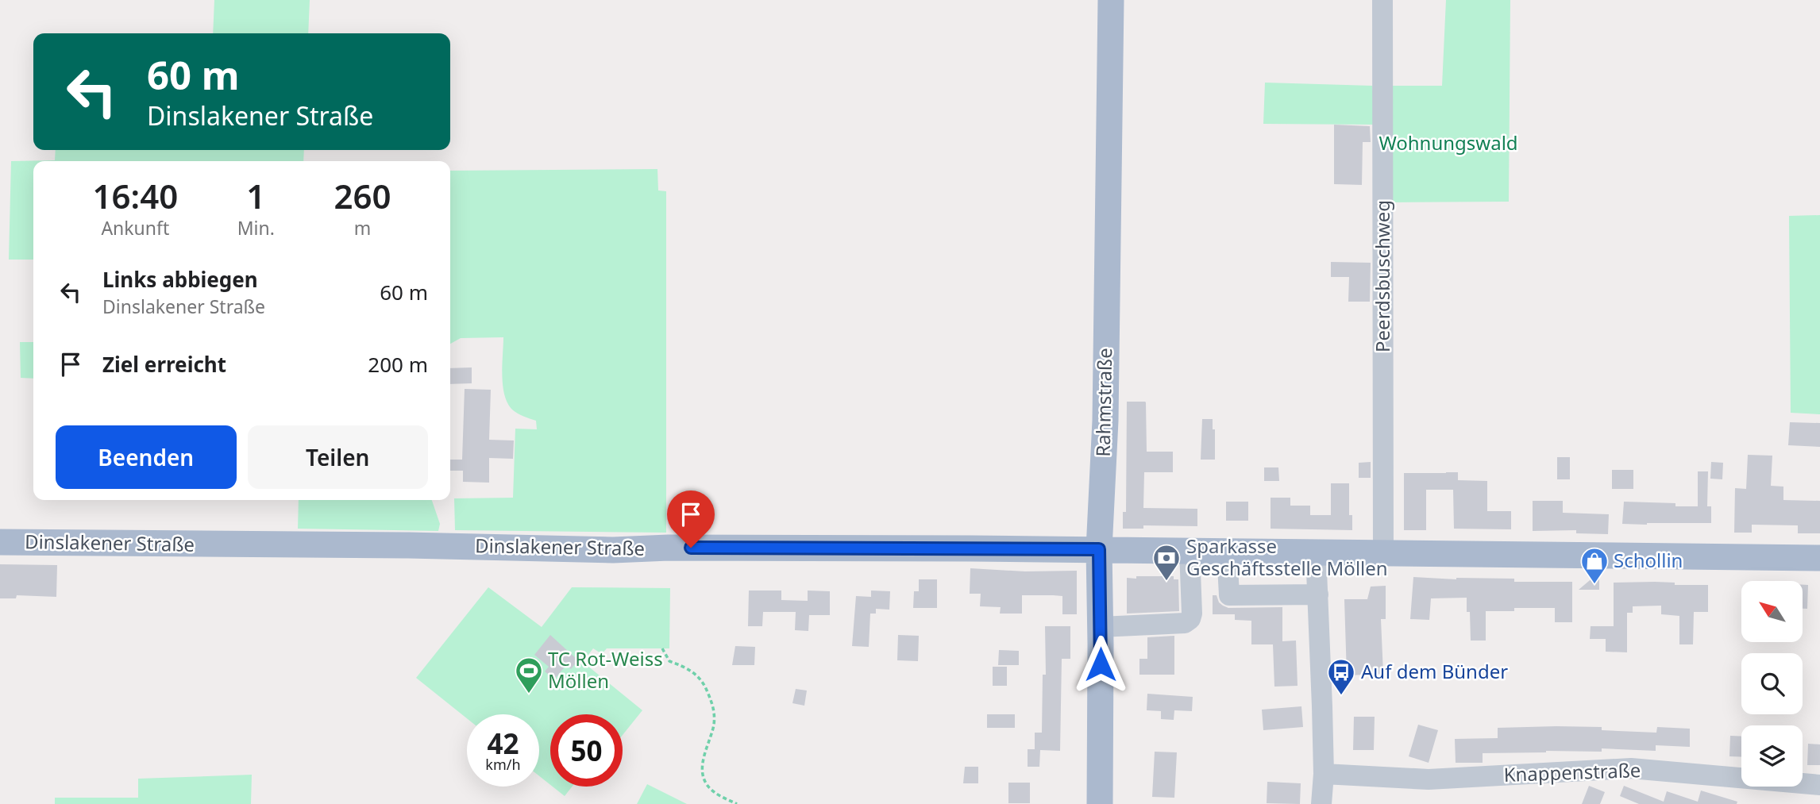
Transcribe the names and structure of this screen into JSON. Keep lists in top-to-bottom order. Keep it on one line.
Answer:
{"streets":{"main road":["Rahmstraße","Dinslakener Straße"],"street":["Peerdsbuschweg","Knappenstraße"]},"crossings":[["Peerdsbuschweg","Dinslakener Straße"],["Rahmstraße","Dinslakener Straße"]],"parks":["Wohnungswald"],"places":{"bank":["Sparkasse Geschäftsstelle Möllen"],"shop":["Schollin"],"sports":["TC Rot-Weiss Möllen"],"bus stop":["Auf dem Bünder"]},"north":"top left","page":{"turn":["60 m","Dinslakener Straße"],"eta":["16:40","Ankunft","1","Min.","260","m"],"list":[{"name":"Links abbiegen","note":"Dinslakener Straße","value":"60 m"},{"name":"Ziel erreicht","value":"200 m"}],"buttons":["Beenden","Teilen"],"speed":"42 km/h","limit":"50"}}
